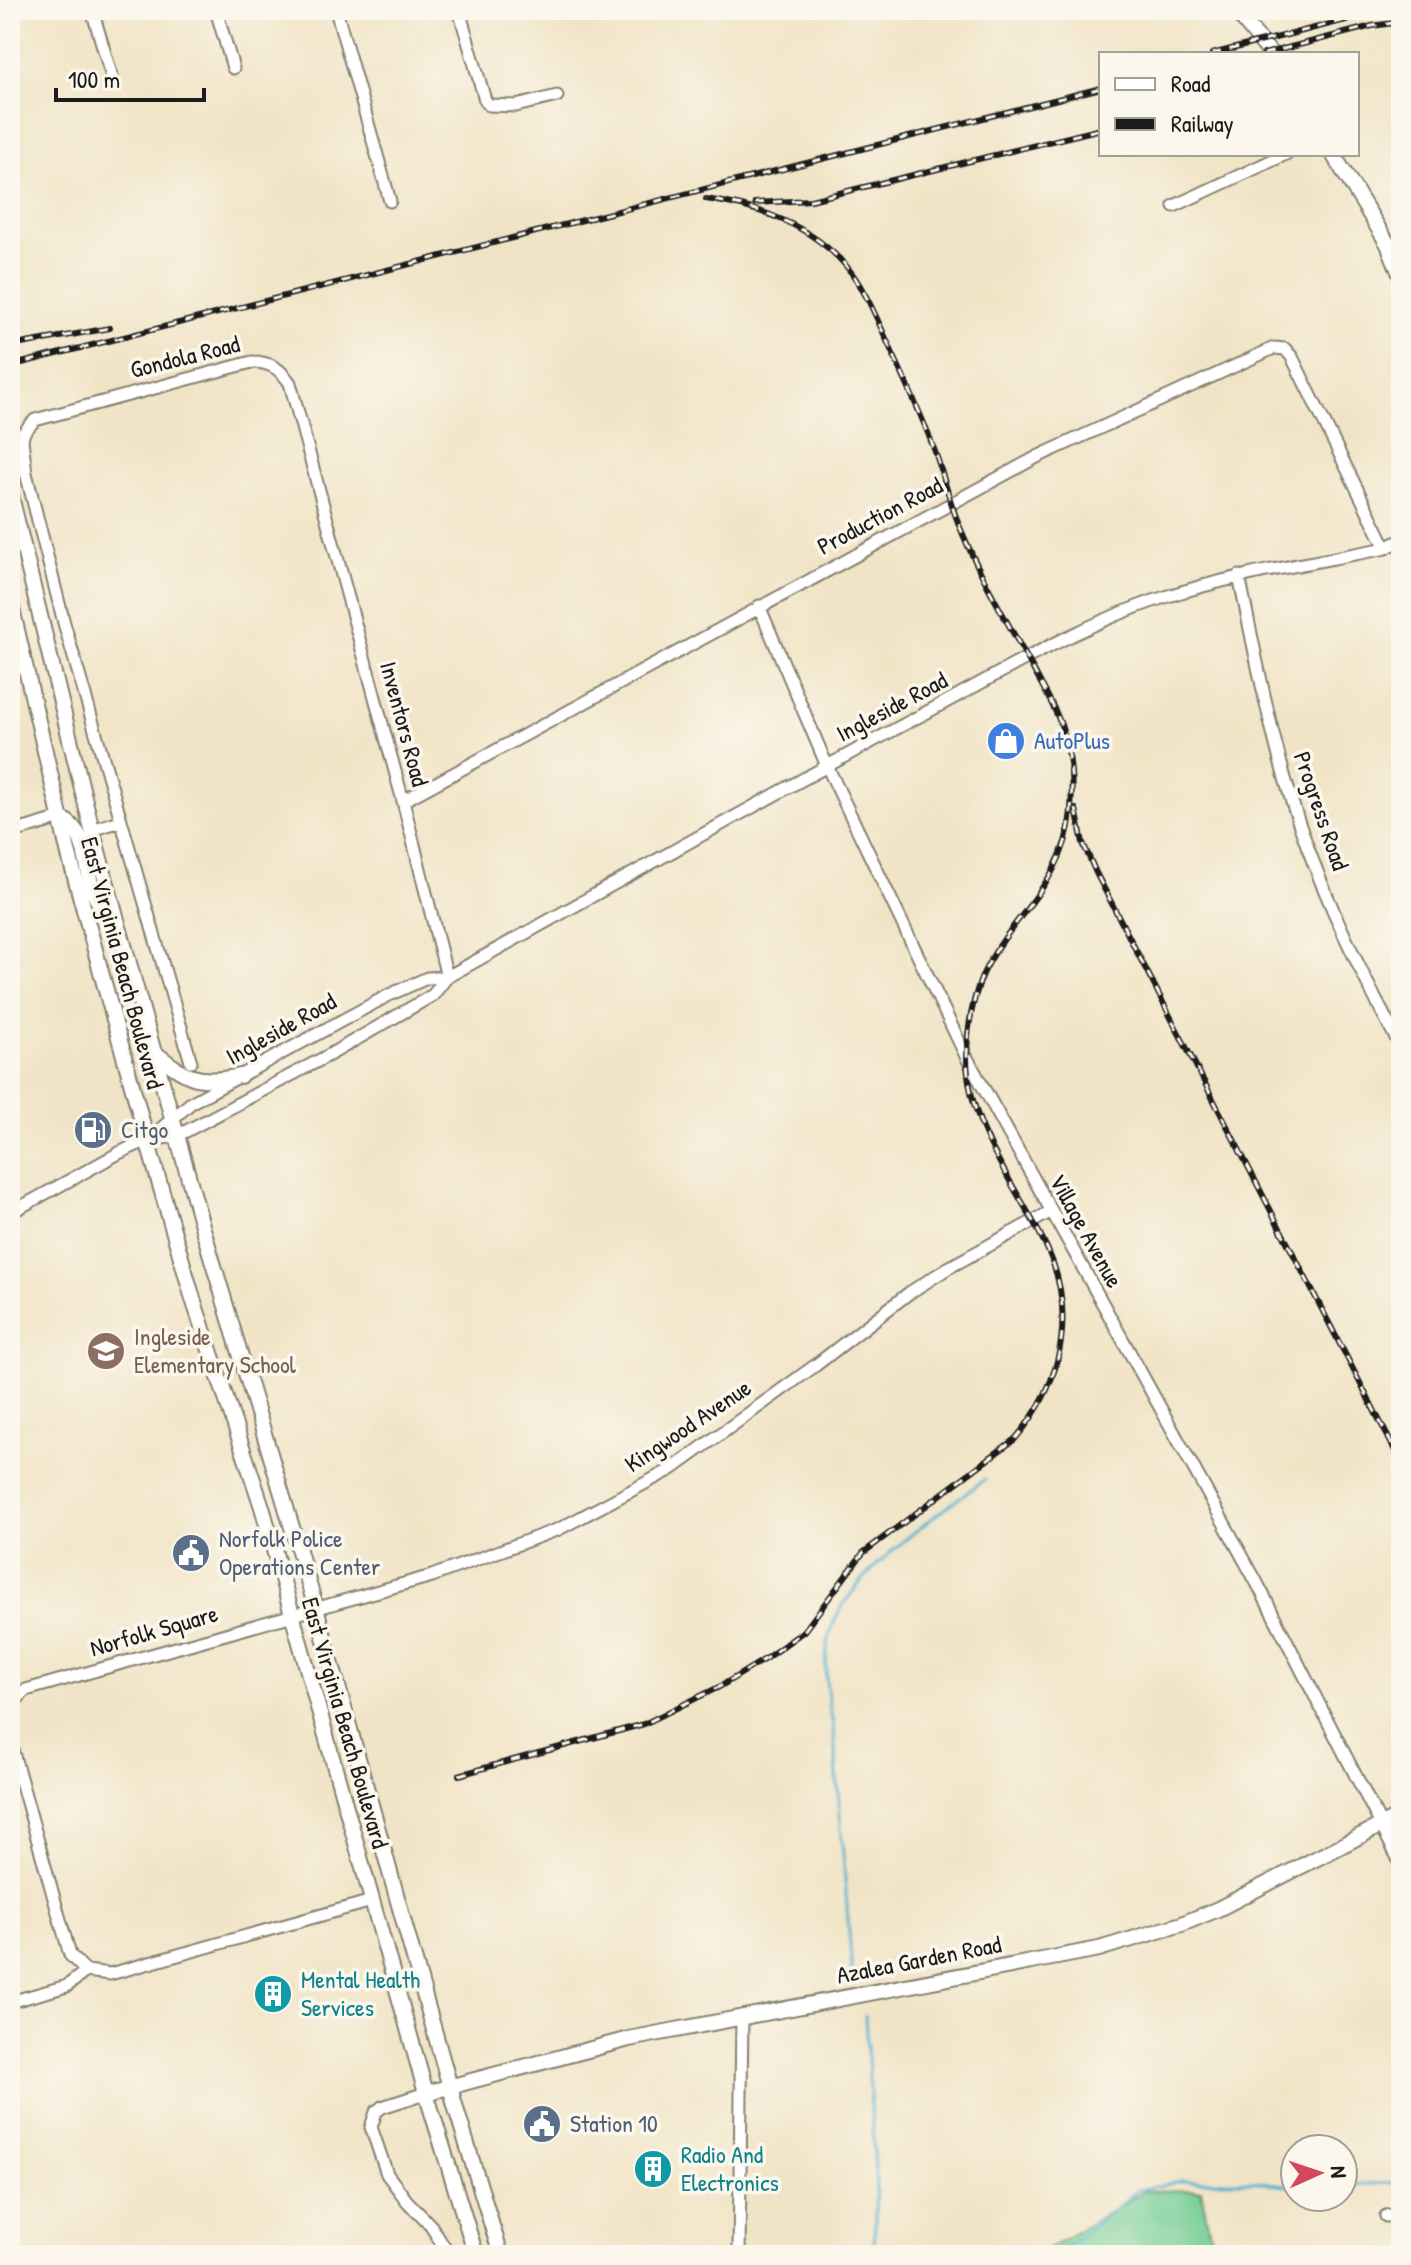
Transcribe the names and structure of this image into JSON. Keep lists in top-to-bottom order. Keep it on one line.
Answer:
{"streets":{"main road":["East Virginia Beach Boulevard","Azalea Garden Road"],"street":["Gondola Road","Production Road","Ingleside Road","Inventors Road","Progress Road","Village Avenue","Kingwood Avenue","Norfolk Square"]},"crossings":[["Gondola Road","Inventors Road"],["Gondola Road","East Virginia Beach Boulevard"],["Production Road","Ingleside Road"],["Production Road","Inventors Road"],["Production Road","Village Avenue"],["Ingleside Road","Inventors Road"],["Ingleside Road","Progress Road"],["Ingleside Road","East Virginia Beach Boulevard"],["Ingleside Road","Village Avenue"],["East Virginia Beach Boulevard","Kingwood Avenue"],["East Virginia Beach Boulevard","Norfolk Square"],["East Virginia Beach Boulevard","Azalea Garden Road"],["Village Avenue","Kingwood Avenue"],["Village Avenue","Azalea Garden Road"],["Kingwood Avenue","Norfolk Square"]],"places":{"shop":["AutoPlus"],"fuel station":["Citgo"],"school or university":["Ingleside Elementary School"],"public building":["Norfolk Police Operations Center","Station 10"],"building":["Mental Health Services","Radio And Electronics"]},"legend":["Road","Railway"],"scale_bar":"100 m","north":"right"}
